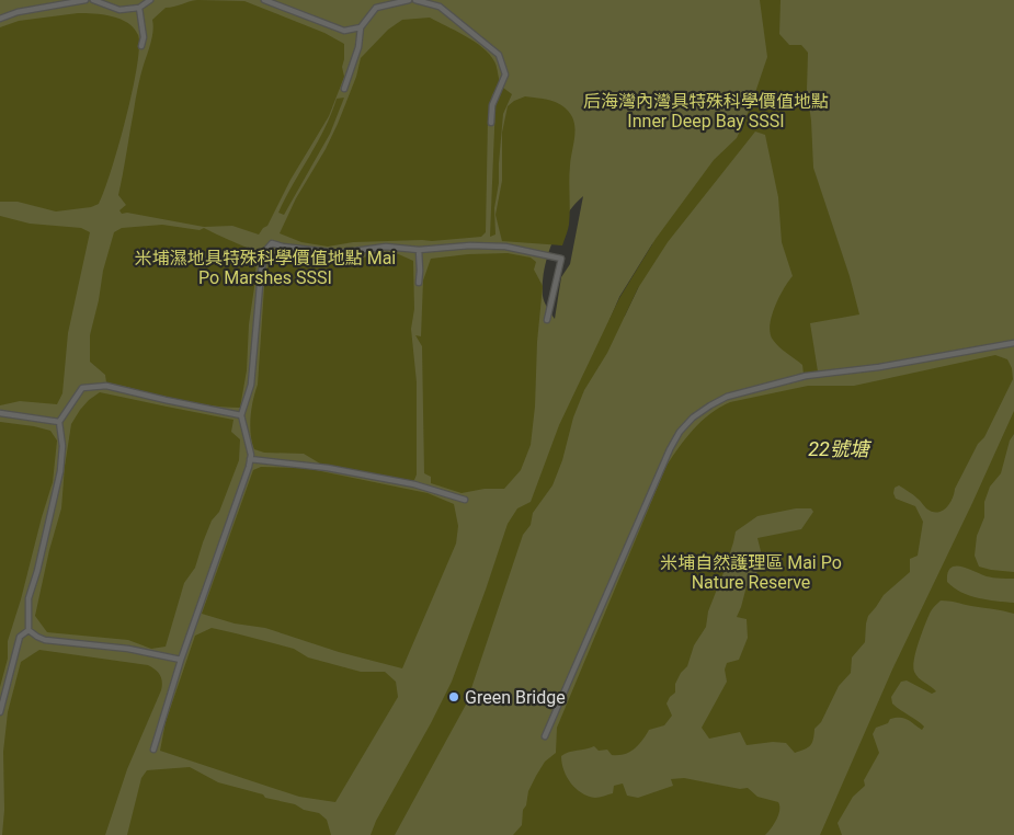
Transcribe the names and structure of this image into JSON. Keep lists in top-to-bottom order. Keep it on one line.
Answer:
{"water":["22號塘"],"parks":["后海灣內灣具特殊科學價值地點 Inner Deep Bay SSSI","米埔濕地具特殊科學價值地點 Mai Po Marshes SSSI","米埔自然護理區 Mai Po Nature Reserve"],"places":["Green Bridge"]}
